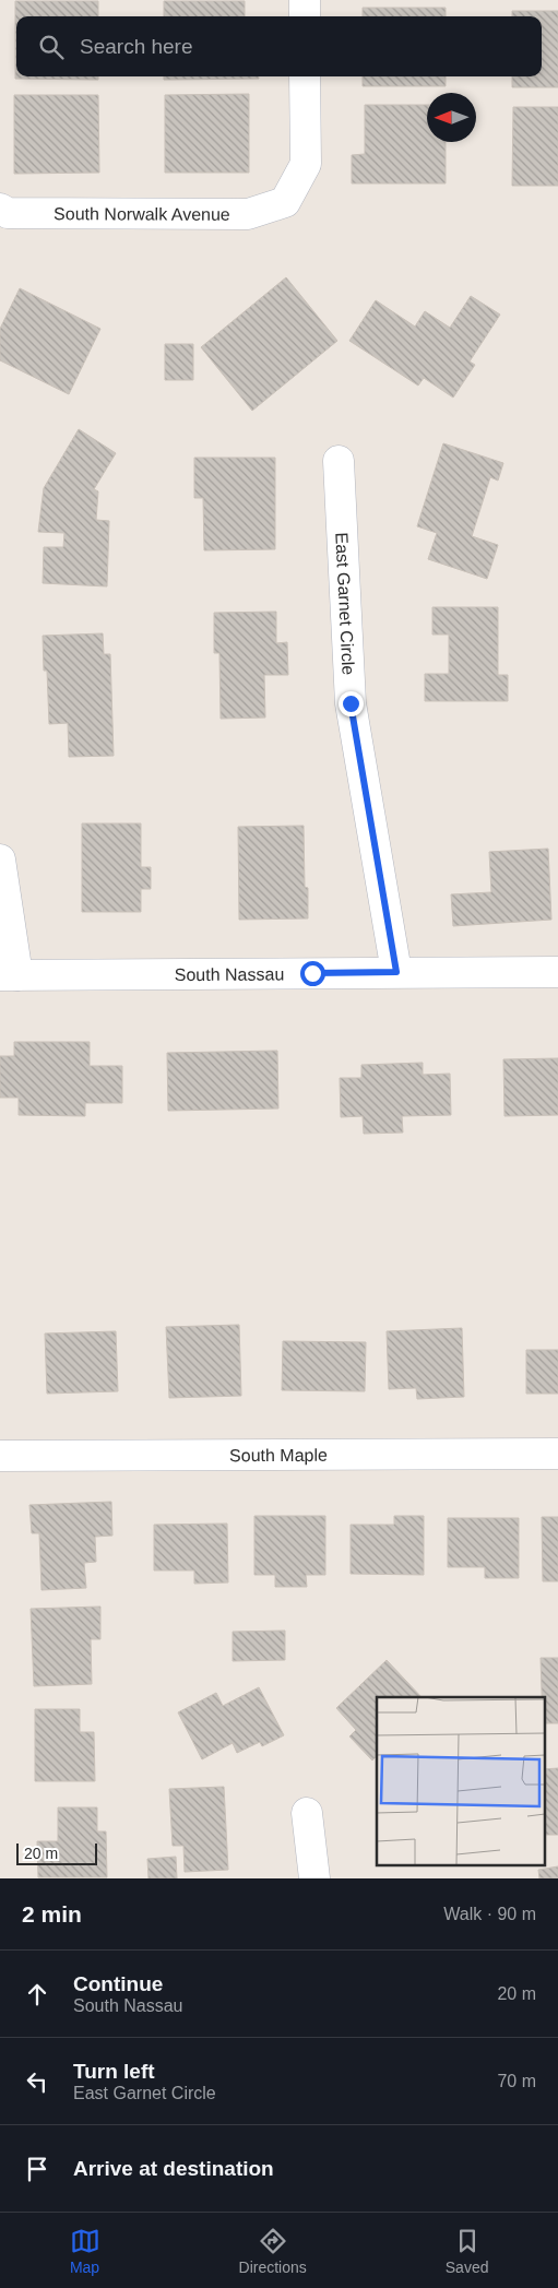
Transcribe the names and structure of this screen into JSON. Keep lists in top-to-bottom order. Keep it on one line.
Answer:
{"streets":{"street":["South Norwalk Avenue","East Garnet Circle","South Nassau","South Maple"]},"crossings":[["East Garnet Circle","South Nassau"]],"scale_bar":"20 m","north":"left","page":{"search":"Search here","scale":"20 m","heading":["2 min","Walk · 90 m"],"list":[["Continue","South Nassau","20 m"],["Turn left","East Garnet Circle","70 m"],"Arrive at destination"],"nav":["Map","Directions","Saved"]}}
